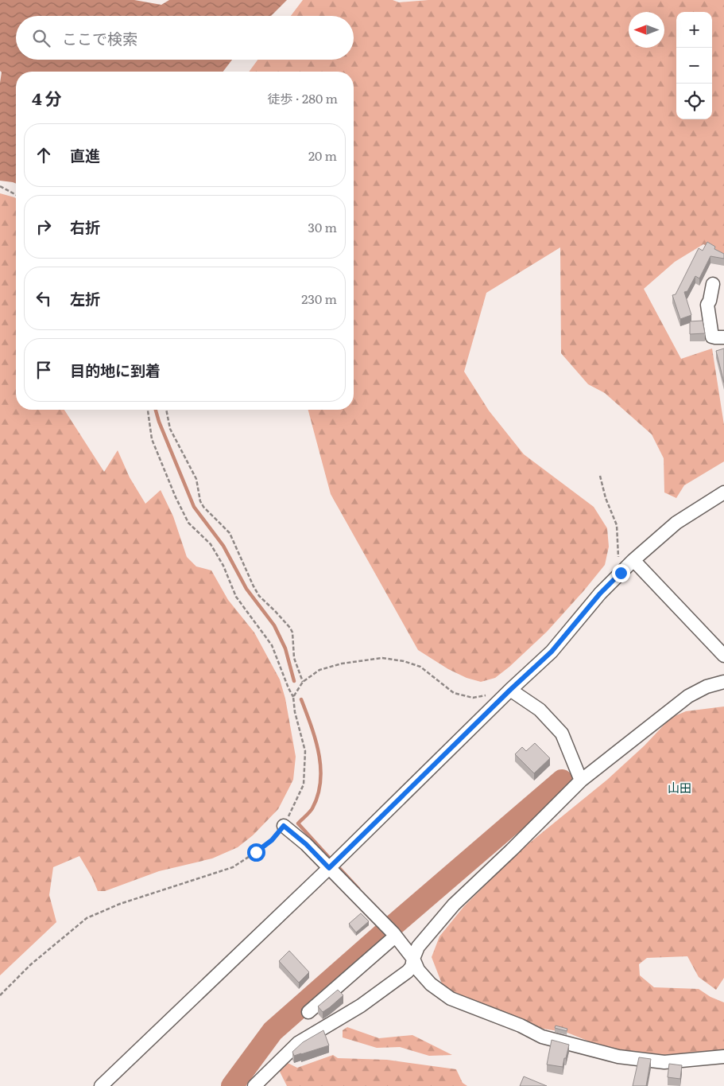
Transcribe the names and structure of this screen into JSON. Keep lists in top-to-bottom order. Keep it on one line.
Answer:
{"districts":["山田"],"north":"left","page":{"map_buttons":["+","−"],"search":"ここで検索","heading":["4 分","徒歩 · 280 m"],"list":[["直進","20 m"],["右折","30 m"],["左折","230 m"],"目的地に到着"]}}
